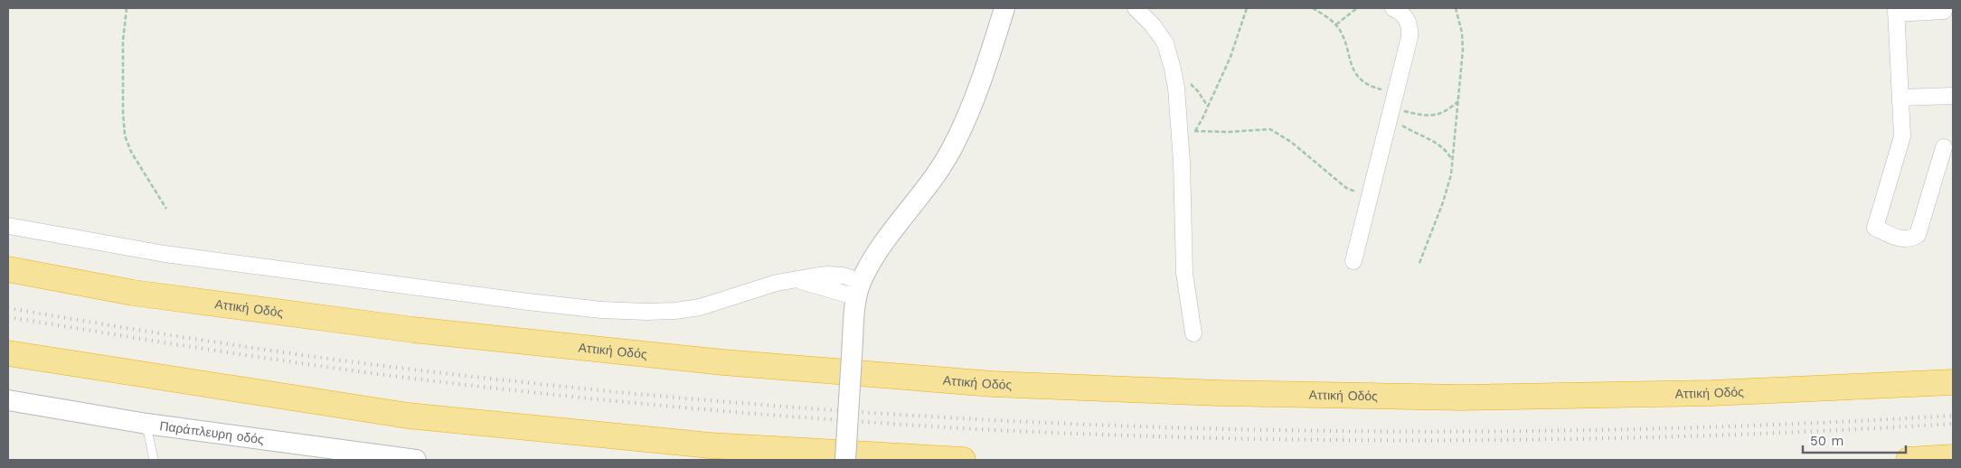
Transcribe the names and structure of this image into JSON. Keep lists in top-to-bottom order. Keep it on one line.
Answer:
{"streets":{"highway":["Αττική Οδός"],"street":["Παράπλευρη οδός"]},"scale_bar":"50 m"}
